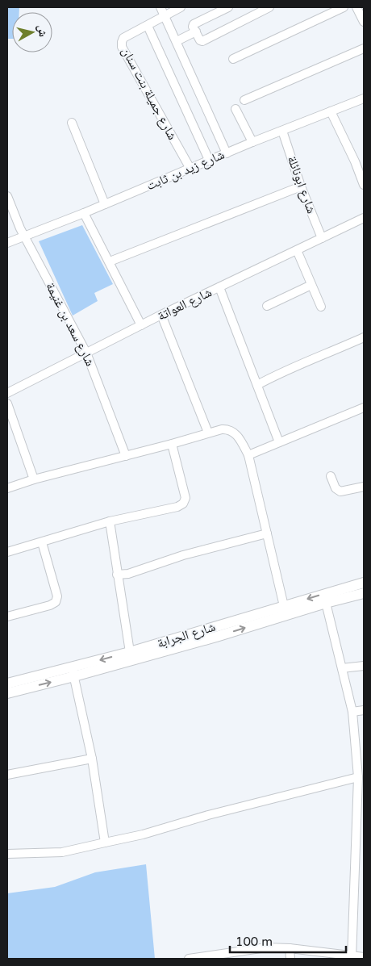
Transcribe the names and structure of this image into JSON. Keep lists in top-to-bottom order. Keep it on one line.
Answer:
{"streets":{"main road":["شارع الجرابة"],"street":["شارع جميلة بنت سنان","شارع زيد بن ثابت","شارع ابونائلة","شارع العواتة","شارع سعد بن غنيمة"]},"crossings":[["شارع جميلة بنت سنان","شارع زيد بن ثابت"],["شارع زيد بن ثابت","شارع ابونائلة"],["شارع زيد بن ثابت","شارع سعد بن غنيمة"],["شارع ابونائلة","شارع العواتة"],["شارع العواتة","شارع سعد بن غنيمة"]],"scale_bar":"100 m","north":"right"}
